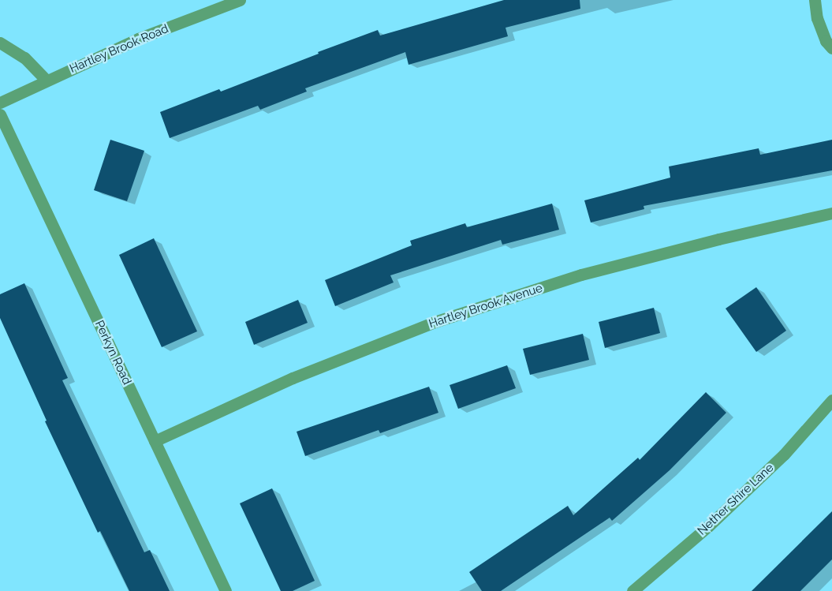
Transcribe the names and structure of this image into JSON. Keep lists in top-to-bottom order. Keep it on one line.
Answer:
{"streets":{"street":["Hartley Brook Road","Hartley Brook Avenue","Perkyn Road","Nether Shire Lane"]},"crossings":[["Hartley Brook Avenue","Perkyn Road"]]}
